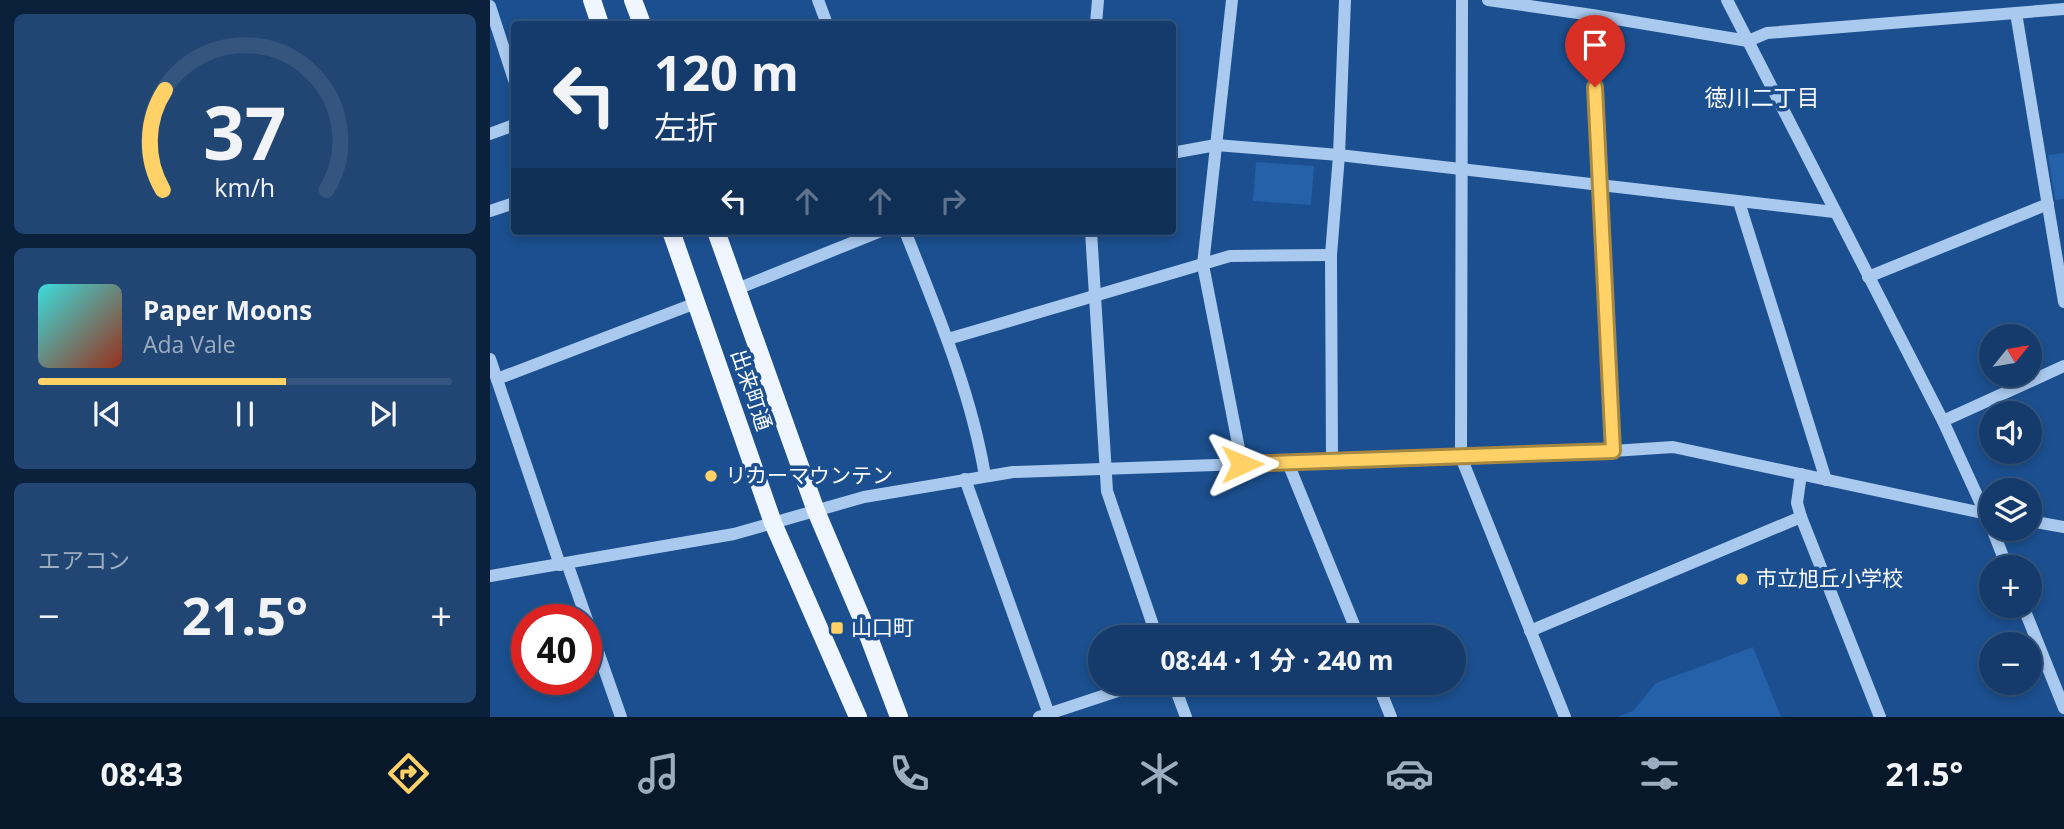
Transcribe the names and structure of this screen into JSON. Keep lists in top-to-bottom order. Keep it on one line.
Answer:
{"streets":{"main road":["出来町通"]},"districts":["徳川二丁目"],"places":{"other":["リカーマウンテン","市立旭丘小学校"],"transit":["山口町"]},"north":"top right","page":{"turn":["120 m","左折"],"song":["Paper Moons","Ada Vale"],"map_buttons":["+","−"],"tile":"エアコン","heat":["−","21.5°","+"],"limit":"40","trip":"08:44 · 1 分 · 240 m","tabs":["08:43","21.5°"],"gauge":["37","km/h"]}}
